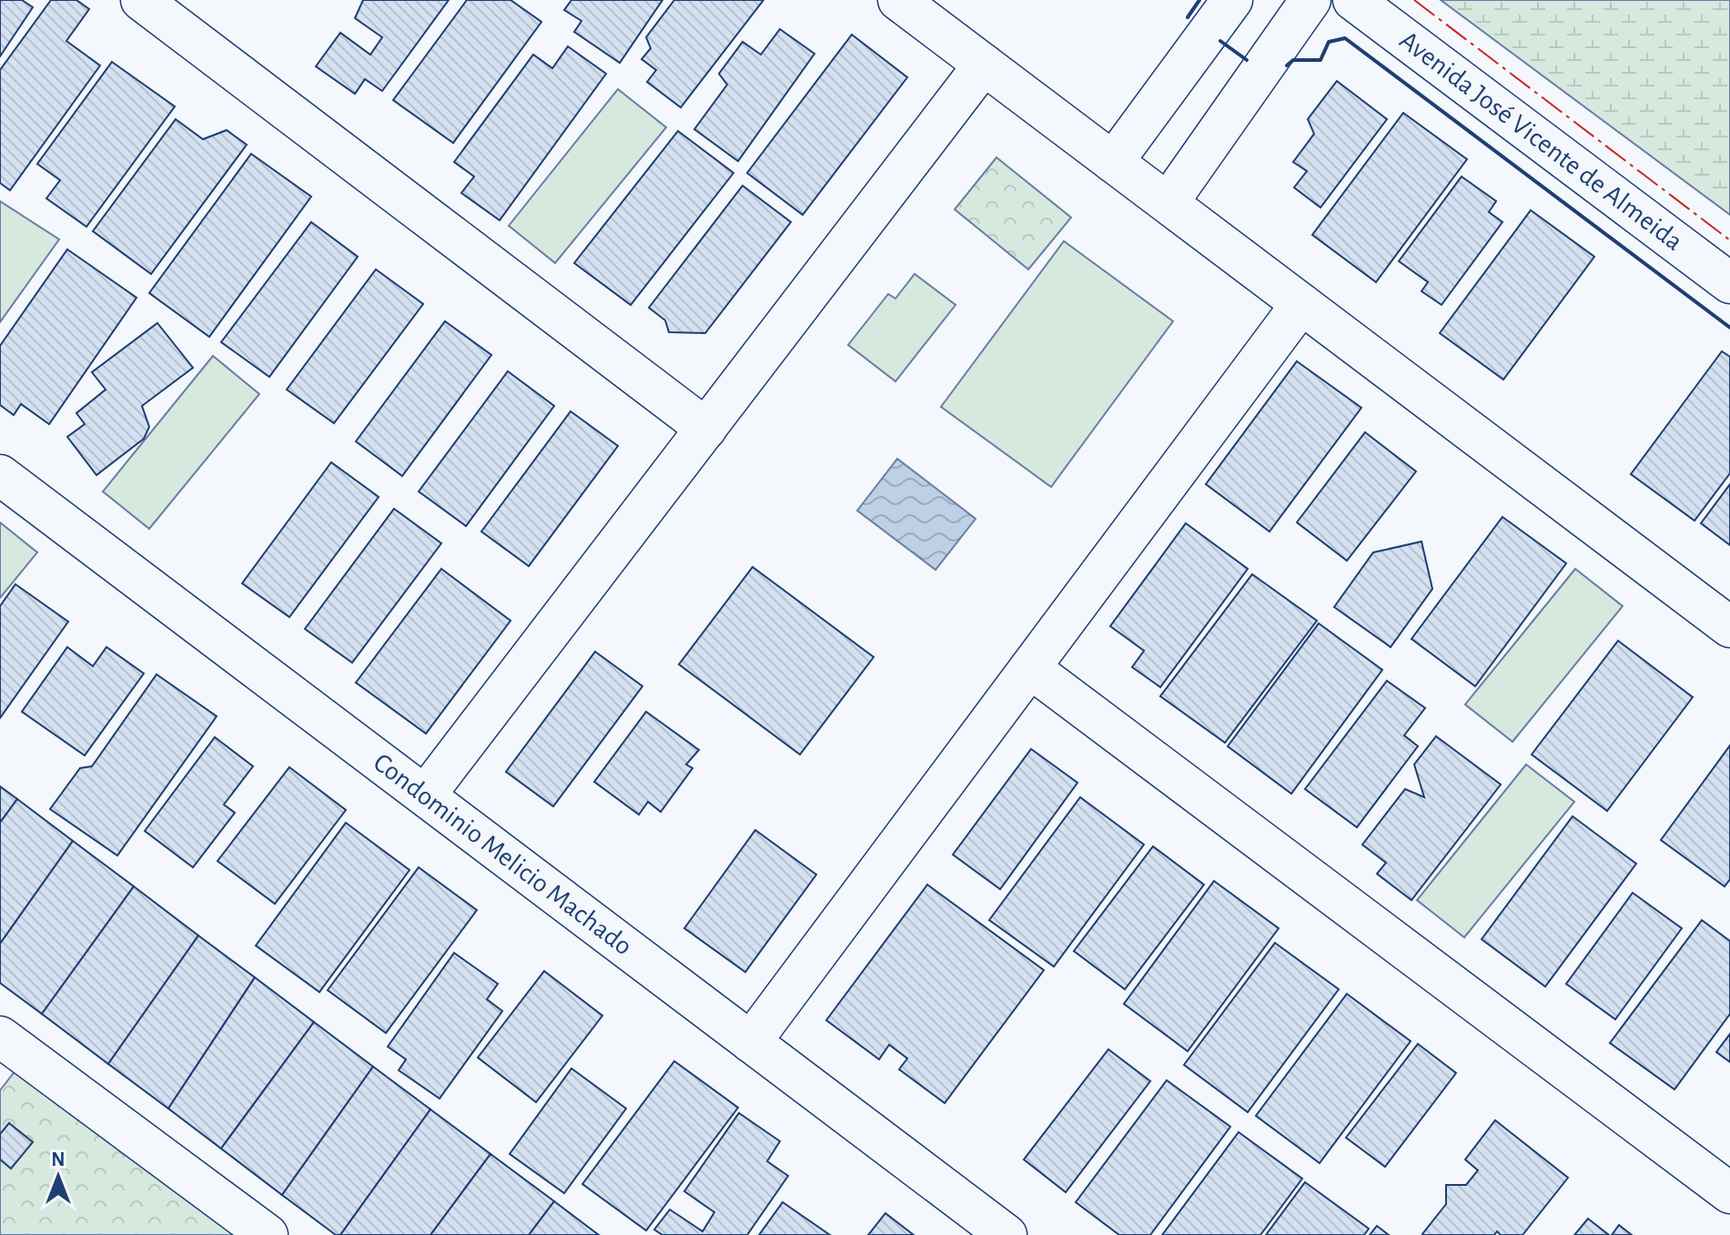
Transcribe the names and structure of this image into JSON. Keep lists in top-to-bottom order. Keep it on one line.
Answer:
{"streets":{"street":["Avenida José Vicente de Almeida","Condominio Melicio Machado"]},"north":"top"}
